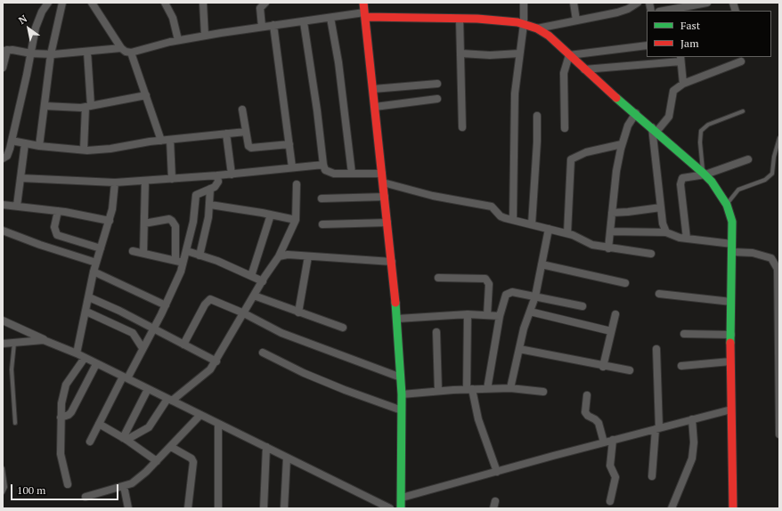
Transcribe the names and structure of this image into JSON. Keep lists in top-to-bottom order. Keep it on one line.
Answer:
{"legend":["Fast","Jam"],"scale_bar":"100 m","north":"top left"}
